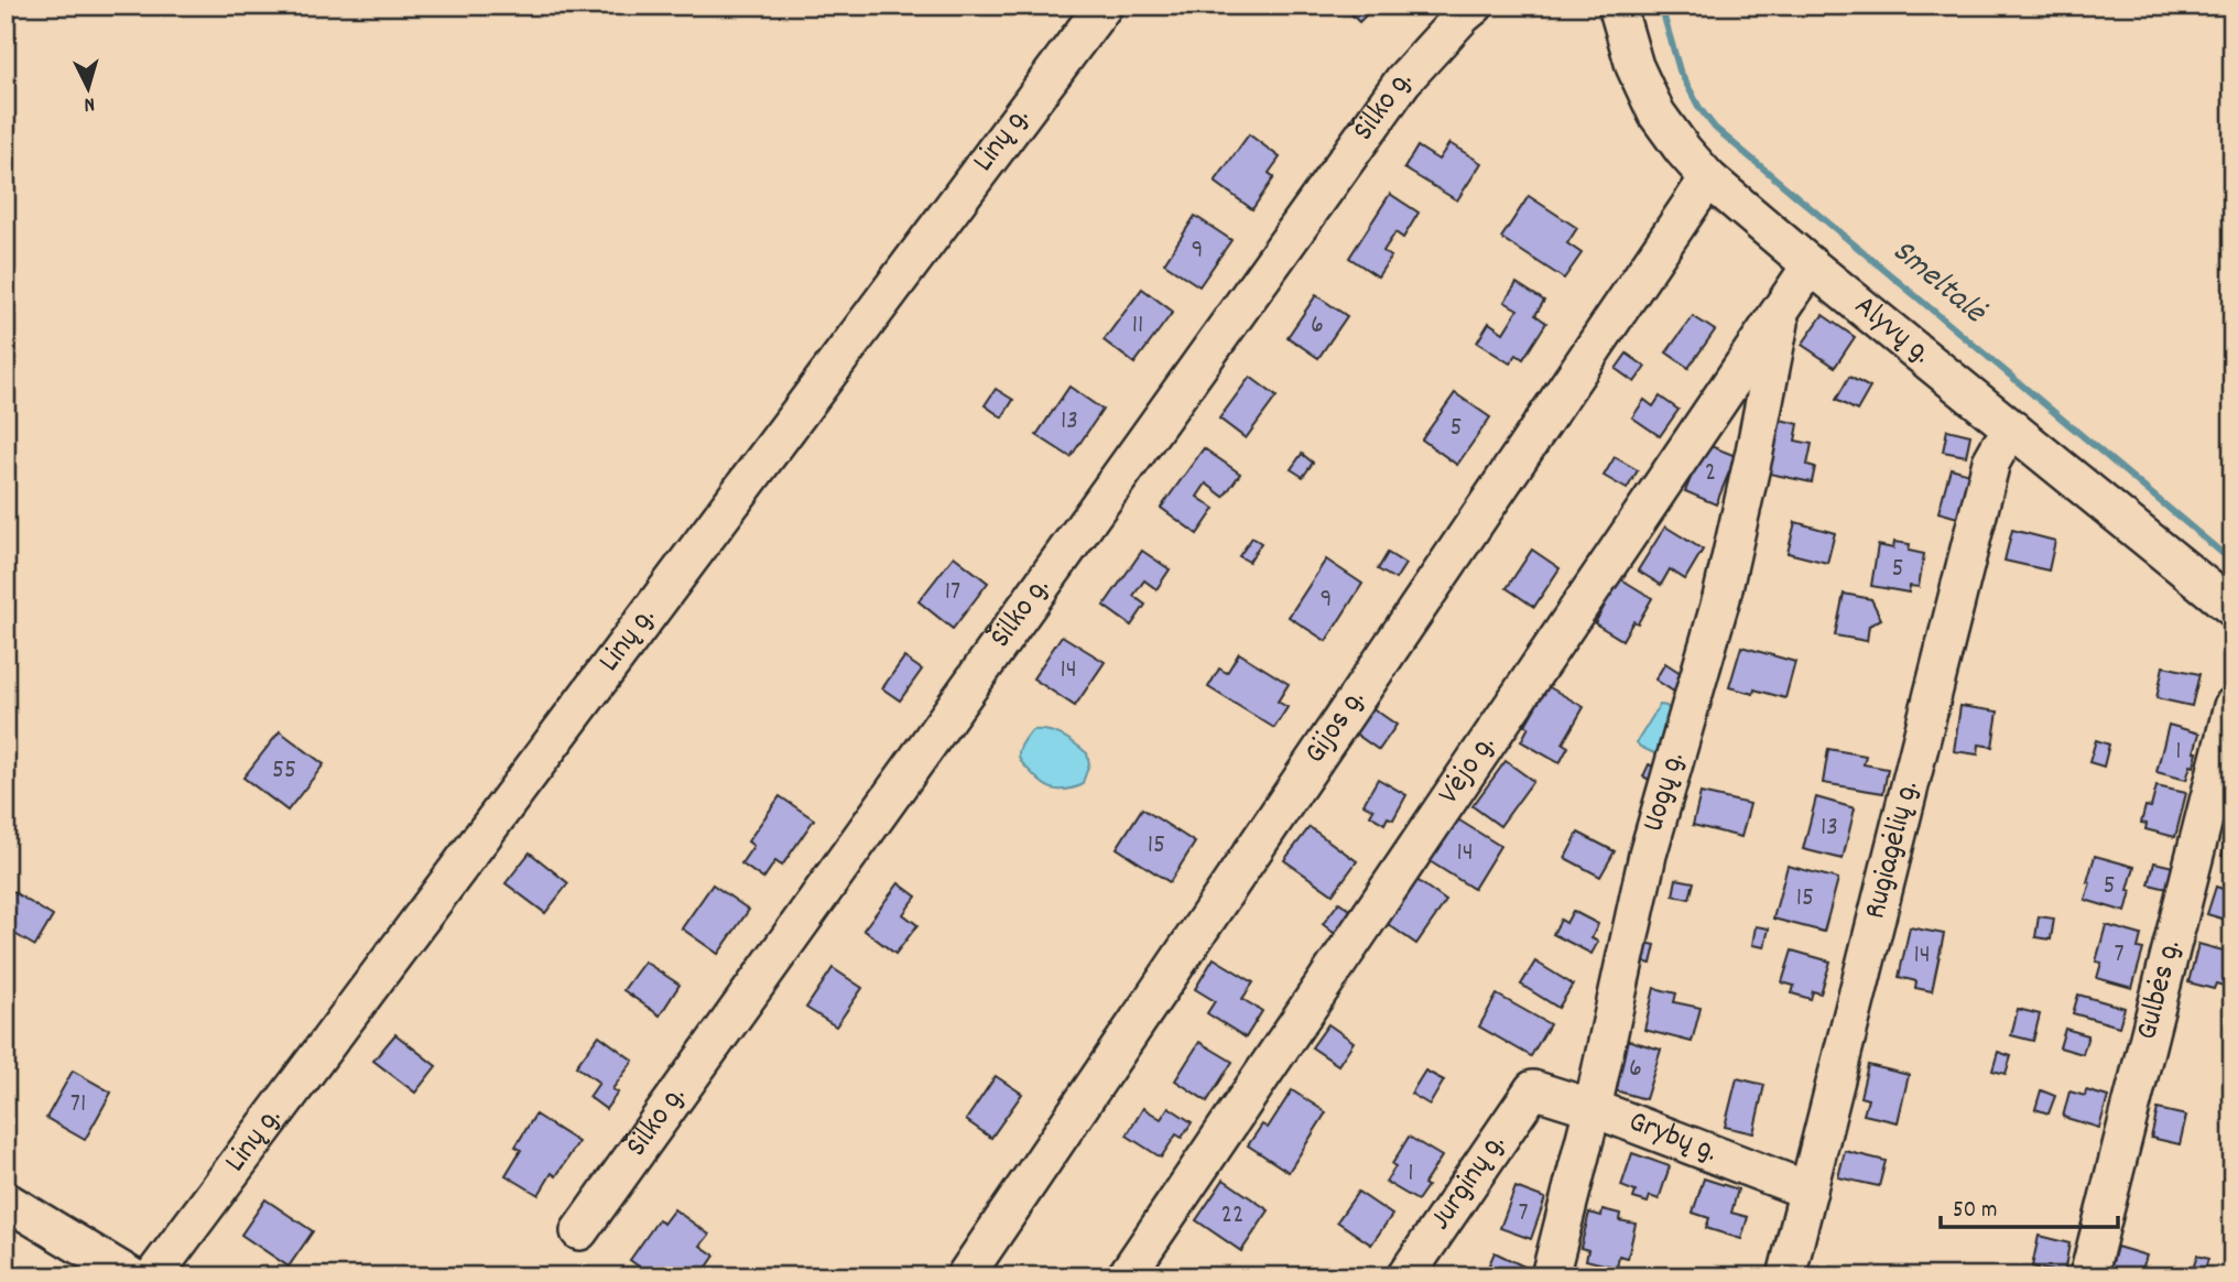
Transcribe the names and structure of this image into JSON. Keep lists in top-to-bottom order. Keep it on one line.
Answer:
{"streets":{"street":["Šilko g.","Linų g.","Alyvų g.","Gijos g.","Vėjo g.","Uogų g.","Rugiagėlių g.","Gulbės g.","Grybų g.","Jurginų g."]},"crossings":[["Alyvų g.","Gijos g."],["Alyvų g.","Vėjo g."],["Alyvų g.","Rugiagėlių g."],["Vėjo g.","Uogų g."],["Uogų g.","Grybų g."],["Rugiagėlių g.","Grybų g."],["Grybų g.","Jurginų g."]],"water":["Smeltalė"],"house_numbers":["9","11","6","13","5","2","5","17","9","14","1","55","13","15","14","5","15","7","14","6","71","1","7","22"],"scale_bar":"50 m","north":"bottom"}
